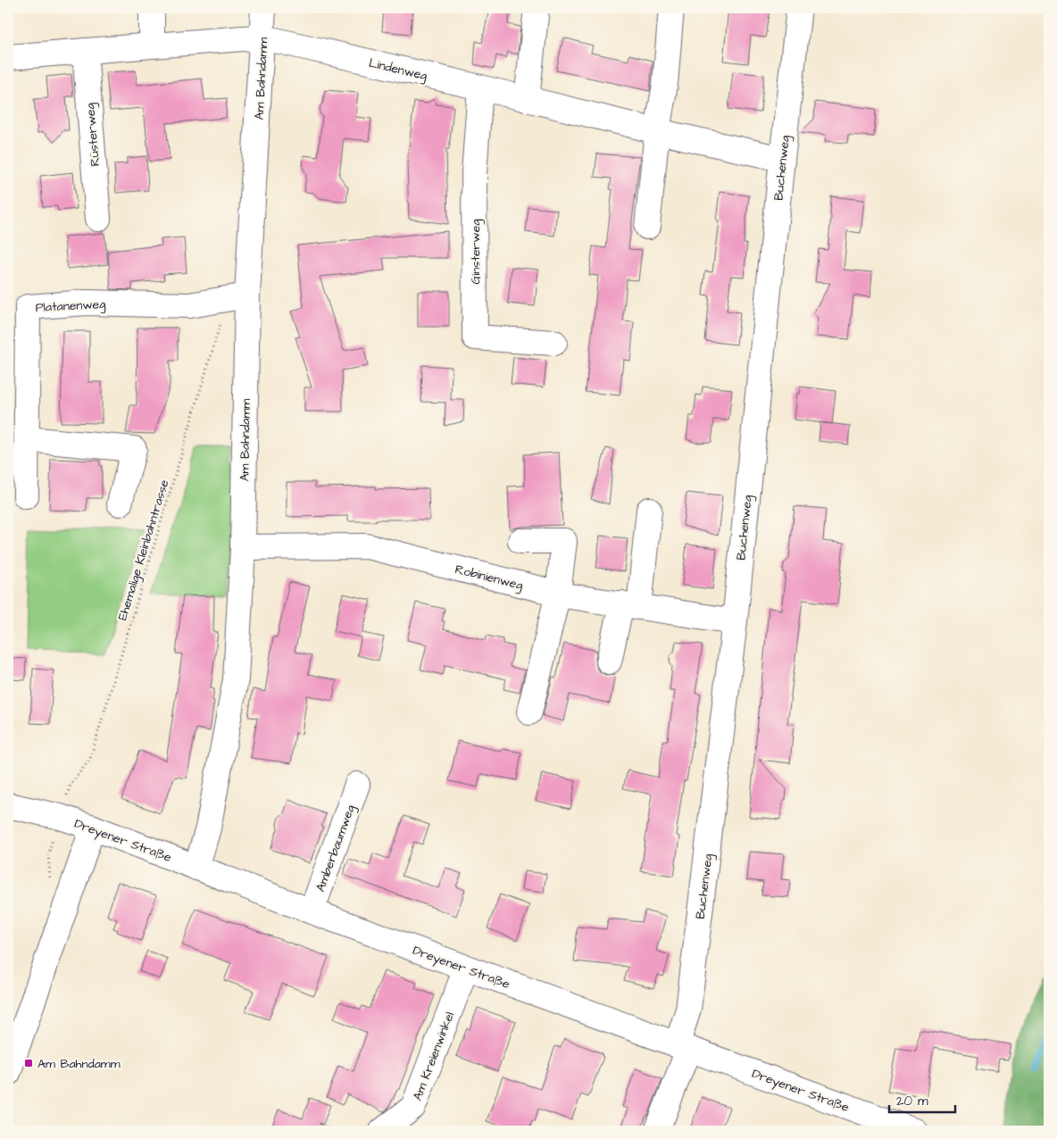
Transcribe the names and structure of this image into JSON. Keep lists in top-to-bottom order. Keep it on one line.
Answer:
{"streets":{"street":["Lindenweg","Am Bahndamm","Rüsterweg","Buchenweg","Ginsterweg","Platanenweg","Robinienweg","Dreyener Straße","Amberbaumweg","Am Kreienwinkel"],"path":["Ehemalige Kleinbahntrasse"]},"crossings":[["Lindenweg","Am Bahndamm"],["Lindenweg","Rüsterweg"],["Lindenweg","Buchenweg"],["Lindenweg","Ginsterweg"],["Am Bahndamm","Platanenweg"],["Am Bahndamm","Ehemalige Kleinbahntrasse"],["Am Bahndamm","Robinienweg"],["Am Bahndamm","Dreyener Straße"],["Buchenweg","Robinienweg"],["Buchenweg","Dreyener Straße"],["Platanenweg","Ehemalige Kleinbahntrasse"],["Dreyener Straße","Amberbaumweg"],["Dreyener Straße","Am Kreienwinkel"]],"places":{"transit":["Am Bahndamm"]},"scale_bar":"20 m"}
